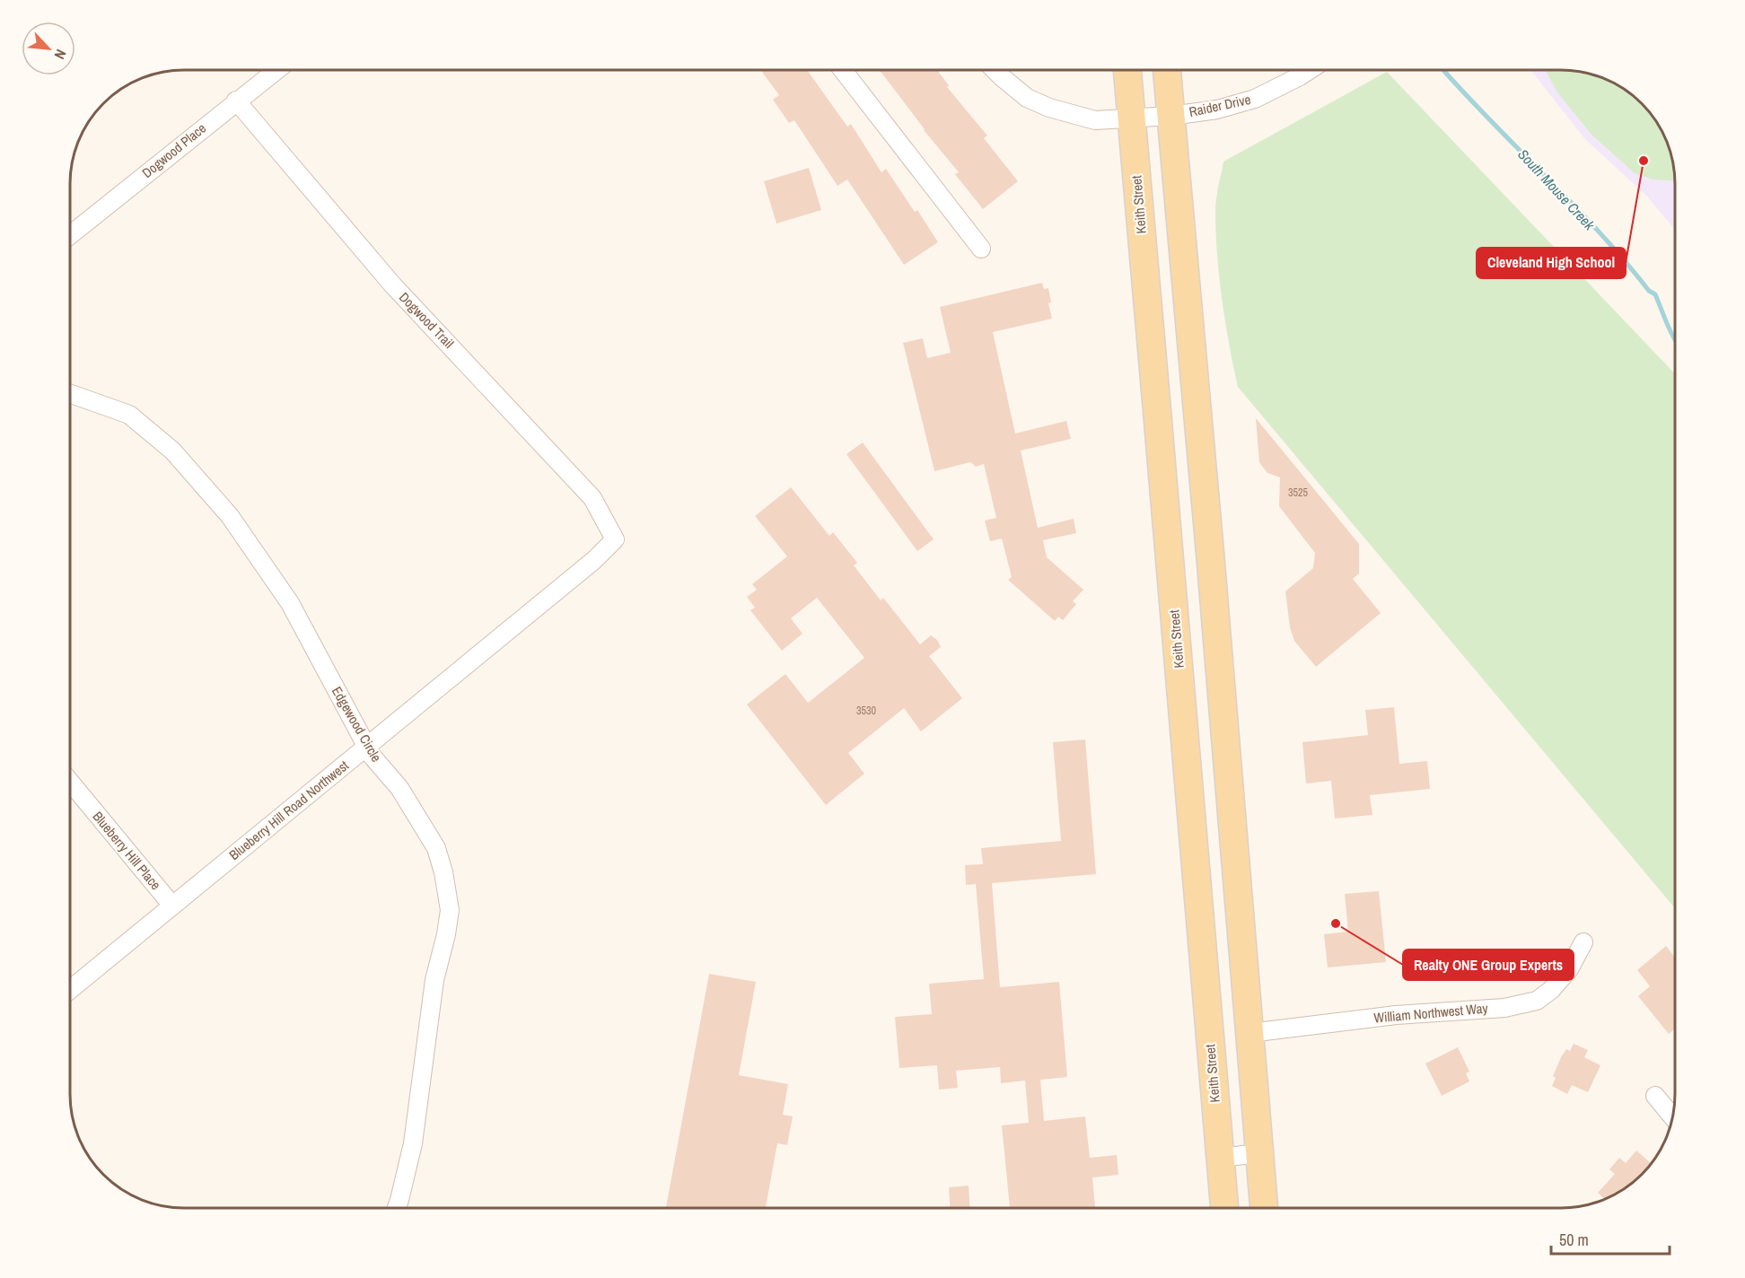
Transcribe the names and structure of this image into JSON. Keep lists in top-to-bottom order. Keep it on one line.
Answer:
{"streets":{"main road":["Keith Street"],"street":["Raider Drive","Dogwood Place","Dogwood Trail","Edgewood Circle","Blueberry Hill Road Northwest","Blueberry Hill Place","William Northwest Way"]},"crossings":[["Raider Drive","Keith Street"],["Dogwood Place","Dogwood Trail"],["Dogwood Trail","Blueberry Hill Road Northwest"],["Edgewood Circle","Blueberry Hill Road Northwest"],["Blueberry Hill Road Northwest","Blueberry Hill Place"]],"water":["South Mouse Creek"],"places":["Cleveland High School","Realty ONE Group Experts"],"house_numbers":["3525","3530"],"scale_bar":"50 m","north":"bottom right"}
